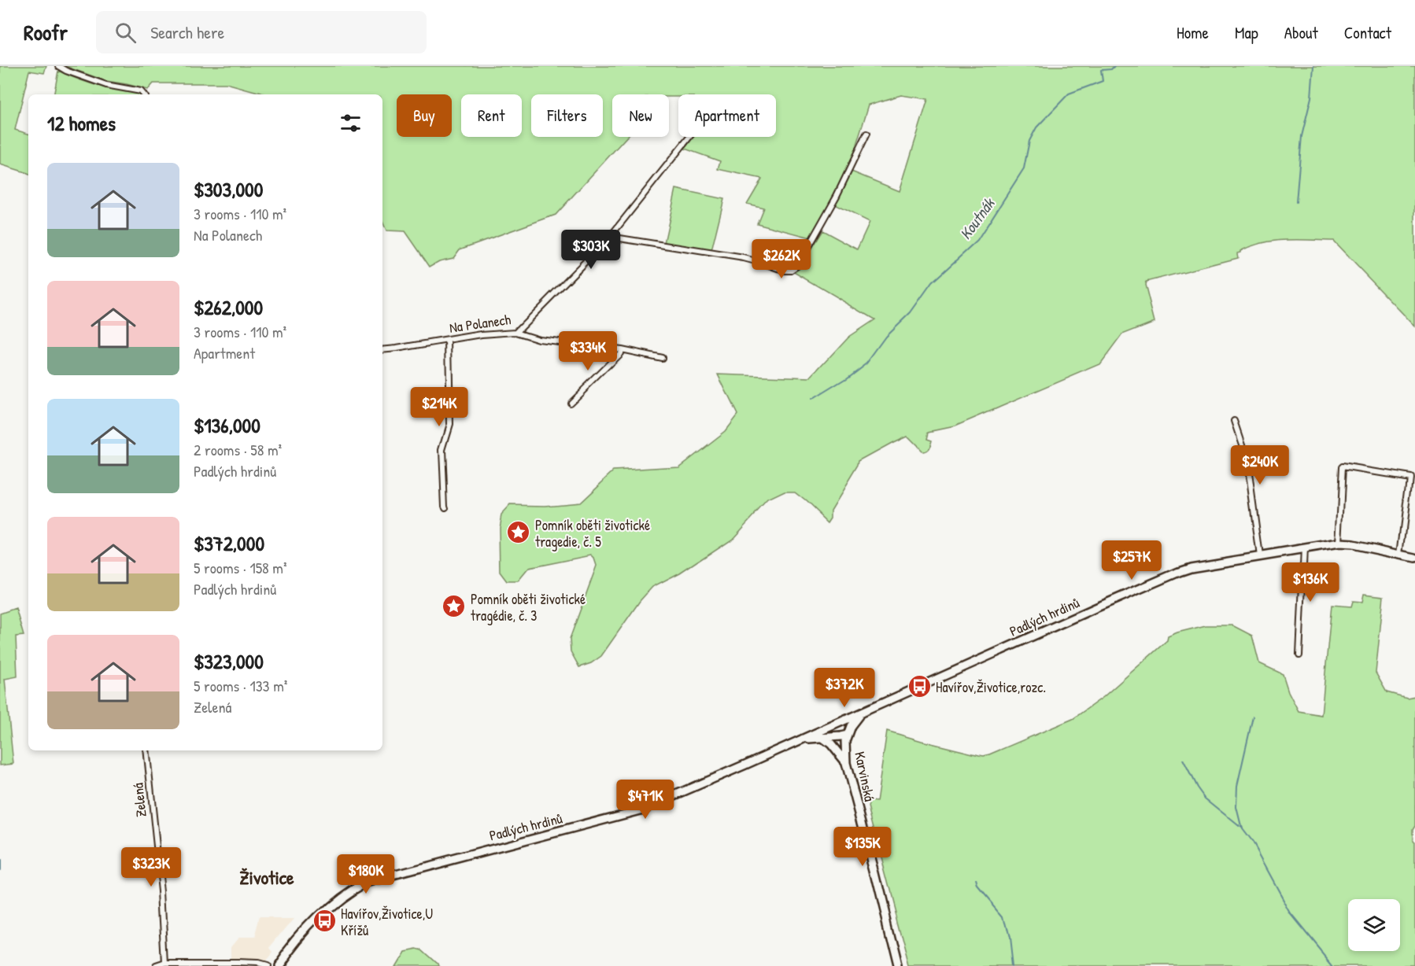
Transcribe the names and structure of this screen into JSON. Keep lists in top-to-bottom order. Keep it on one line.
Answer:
{"streets":{"main road":["Padlých hrdinů","Karvinská"],"street":["Na Polanech","Zelená"]},"crossings":[["Padlých hrdinů","Karvinská"]],"districts":["Životice"],"water":["Koutnák"],"places":{"place":["Pomník oběti životické tragedie, č. 5","Pomník oběti životické tragédie, č. 3"],"bus stop":["Havířov,Životice,rozc.","Havířov,Životice,U Křížů"]},"page":{"header":"Roofr","search":"Search here","nav":["Home","Map","About","Contact"],"chip":["Buy","Rent","Filters","New","Apartment"],"heading":"12 homes","list":[{"name":"$303,000","note":"3 rooms · 110 m² · Na Polanech"},{"name":"$262,000","note":"3 rooms · 110 m² · Apartment"},{"name":"$136,000","note":"2 rooms · 58 m² · Padlých hrdinů"},{"name":"$372,000","note":"5 rooms · 158 m² · Padlých hrdinů"},{"name":"$323,000","note":"5 rooms · 133 m² · Zelená"}],"price":["$303K","$262K","$334K","$214K","$240K","$257K","$136K","$372K","$471K","$135K","$323K","$180K"]}}
